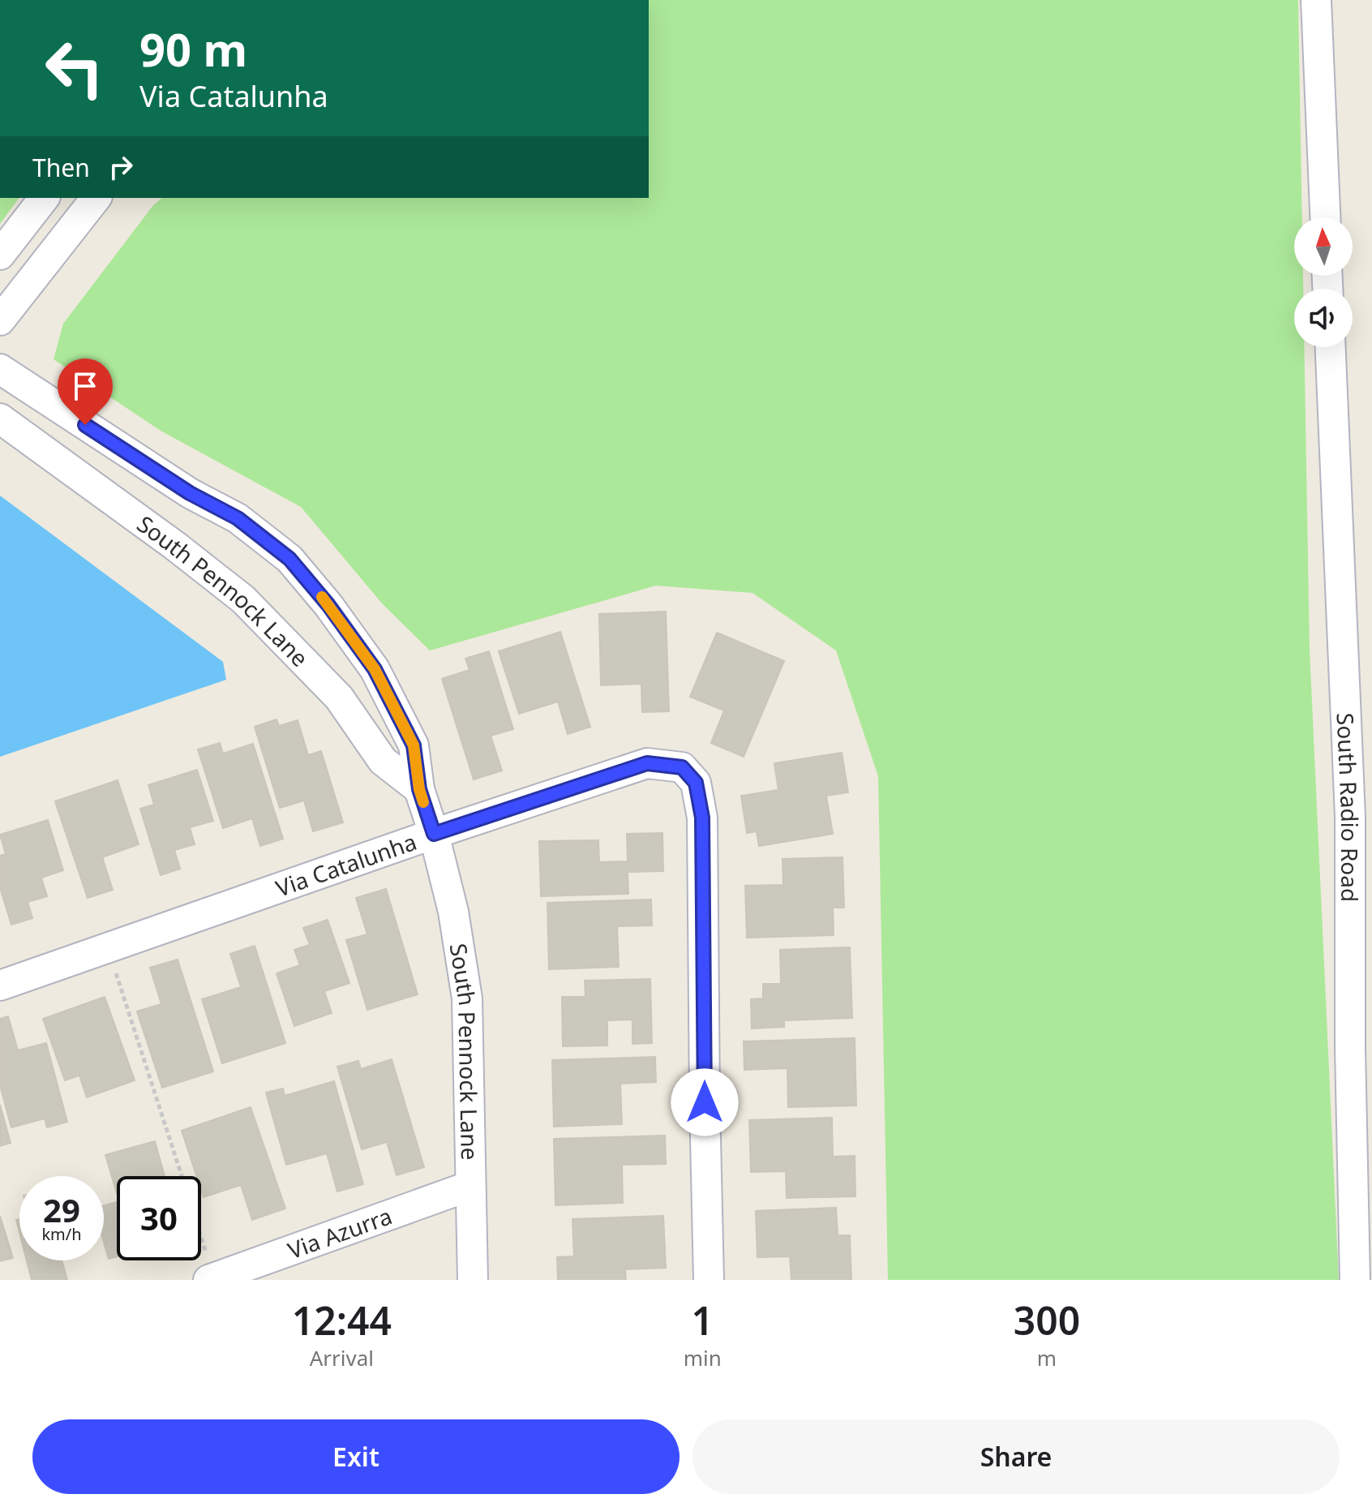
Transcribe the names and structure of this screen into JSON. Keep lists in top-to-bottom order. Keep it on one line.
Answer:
{"streets":{"street":["South Pennock Lane","South Radio Road","Via Catalunha","Via Azurra"]},"crossings":[["South Pennock Lane","Via Catalunha"],["South Pennock Lane","Via Azurra"]],"north":"top","page":{"turn":["90 m","Via Catalunha"],"then":"Then","speed":"29 km/h","limit":"30","eta":["12:44","Arrival","1","min","300","m"],"buttons":["Exit","Share"]}}
